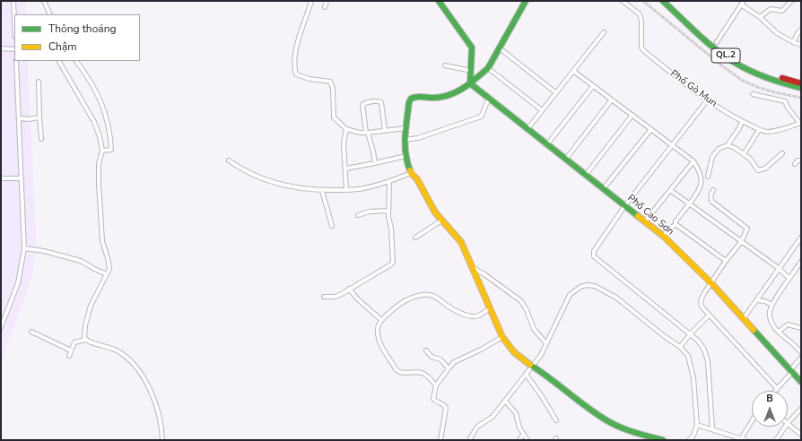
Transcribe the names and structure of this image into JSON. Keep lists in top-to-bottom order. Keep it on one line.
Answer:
{"streets":{"main road":["QL.2","Phố Cao Sơn"],"street":["Phố Gò Mun"]},"legend":["Thông thoáng","Chậm"],"north":"top"}
